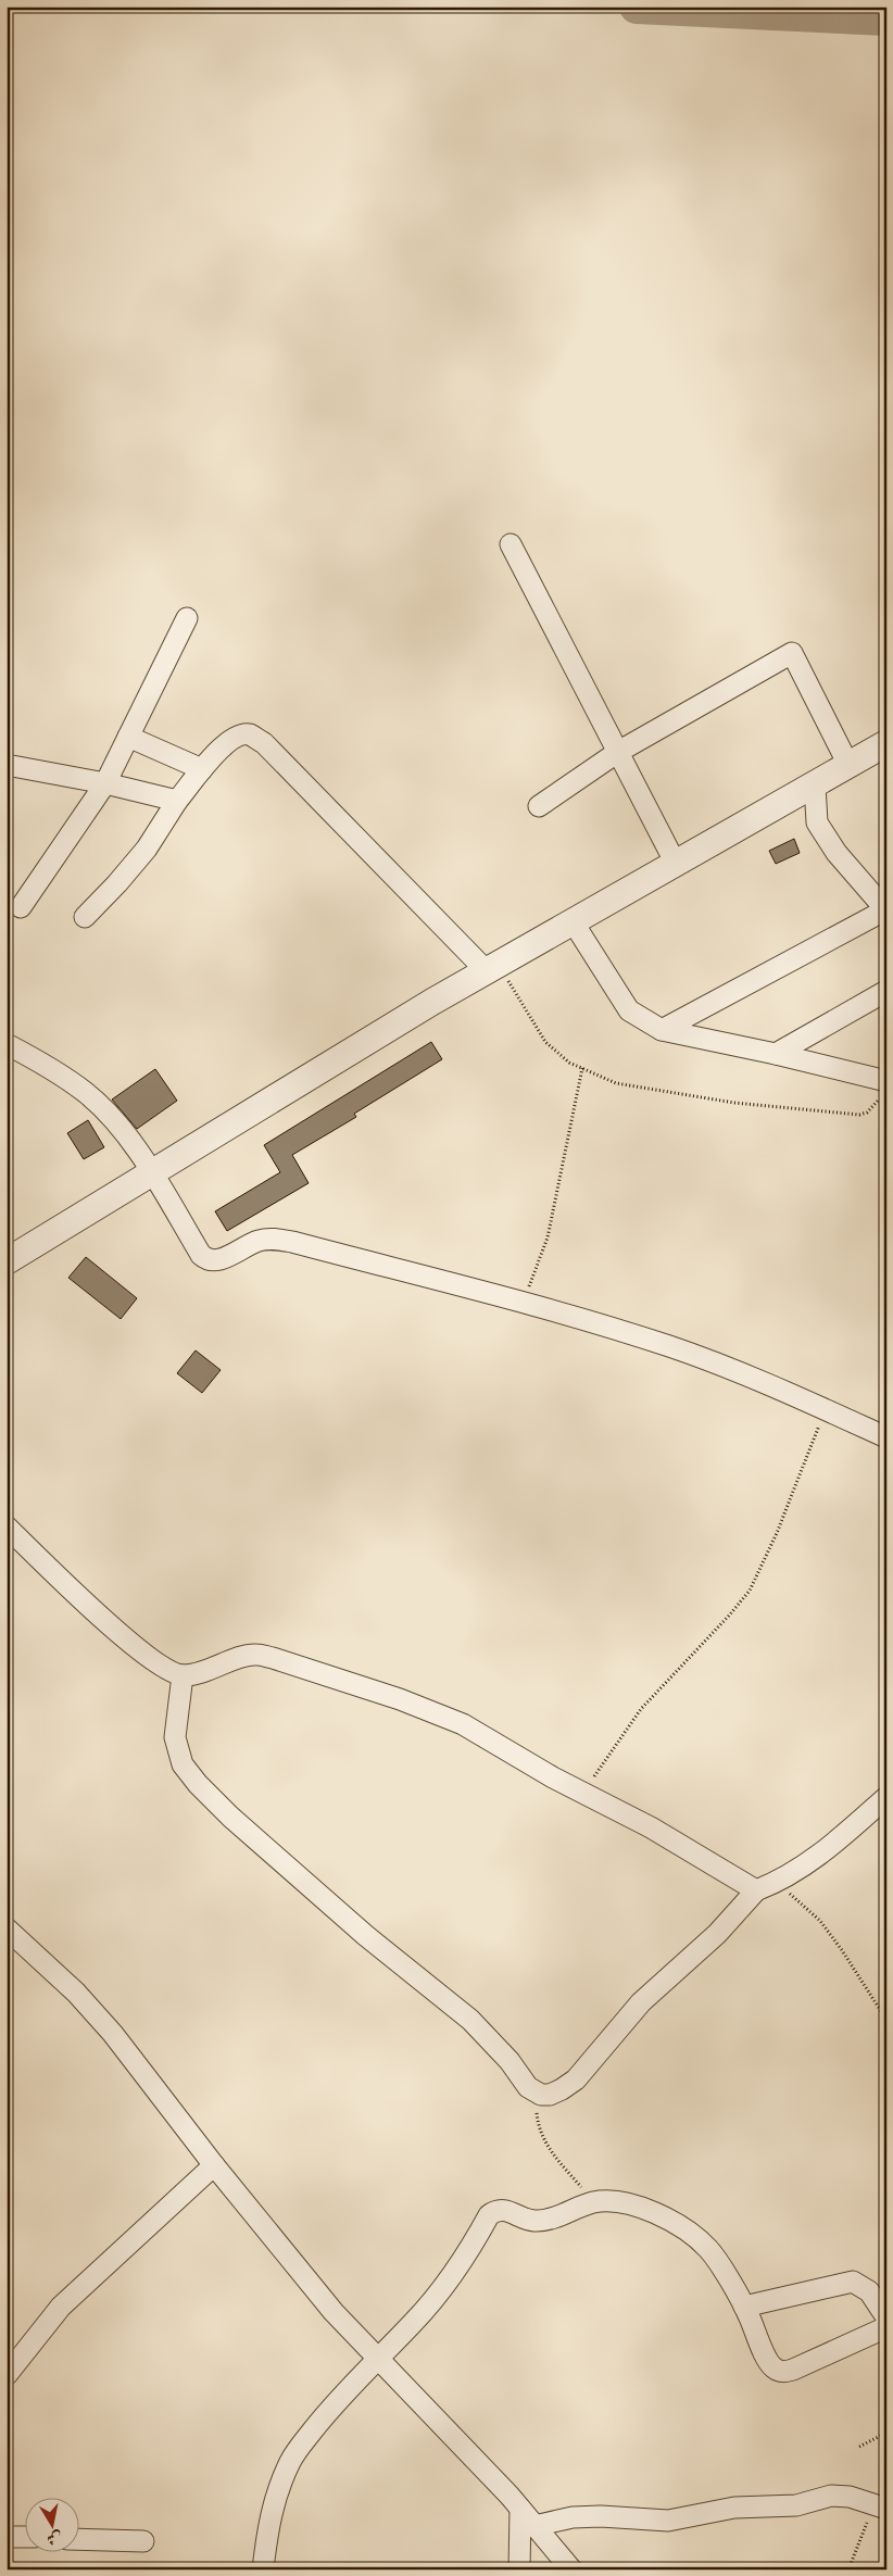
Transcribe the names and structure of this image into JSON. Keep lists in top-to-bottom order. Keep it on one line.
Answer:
{"north":"bottom"}
